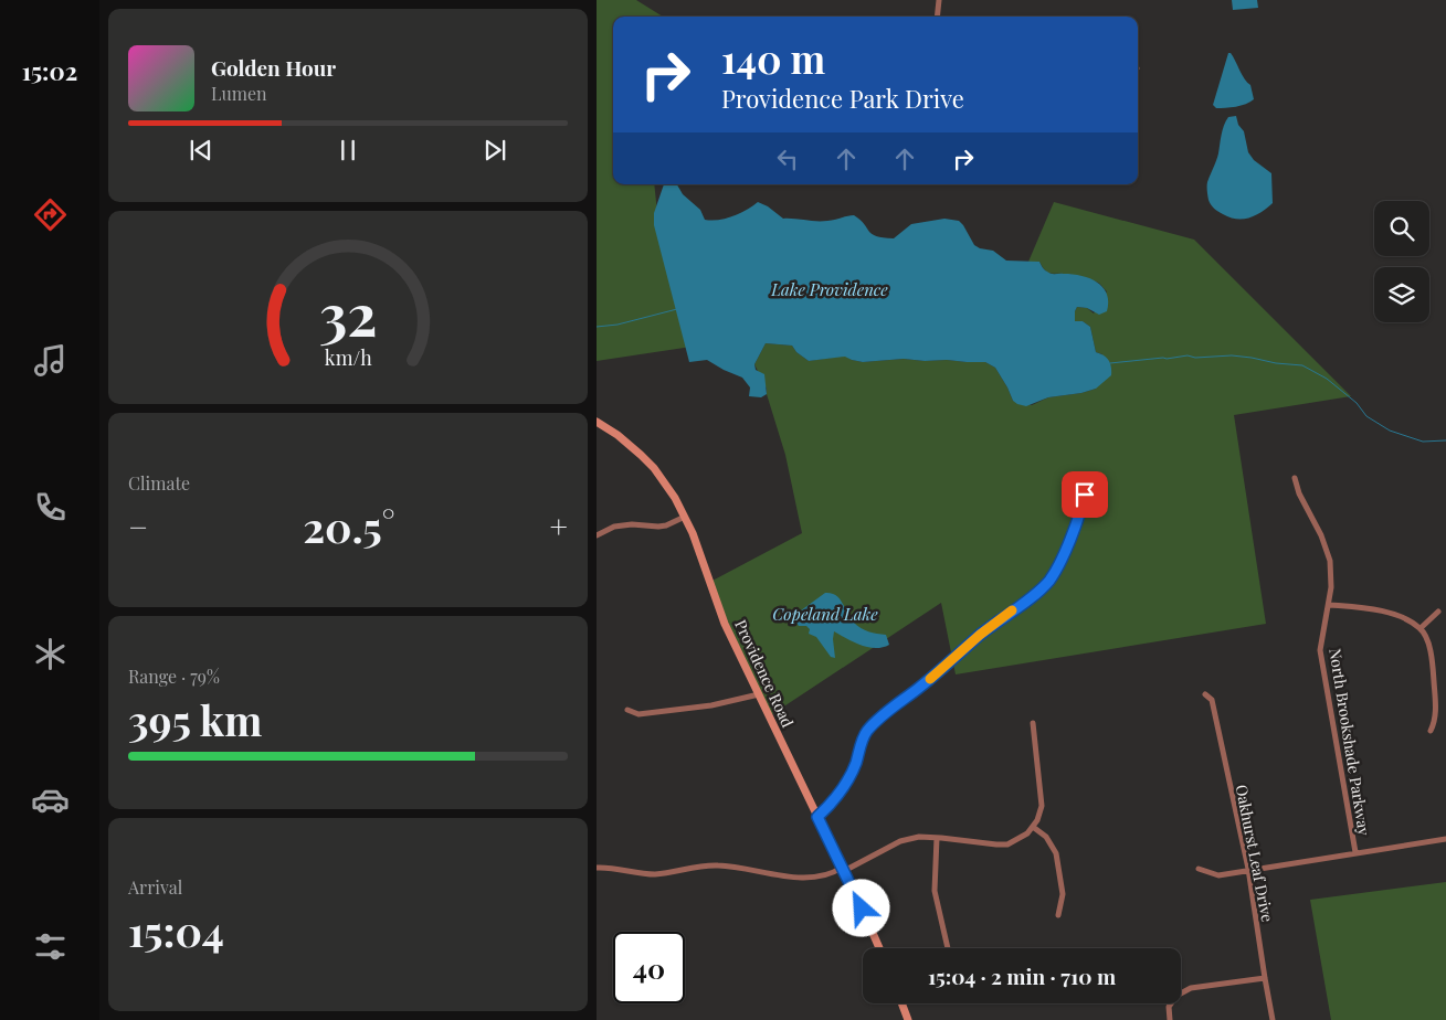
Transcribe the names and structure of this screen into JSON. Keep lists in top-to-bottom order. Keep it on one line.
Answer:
{"streets":{"street":["Providence Road","North Brookshade Parkway","Oakhurst Leaf Drive"]},"water":["Lake Providence","Copeland Lake"],"page":{"tabs":"15:02","turn":["140 m","Providence Park Drive"],"song":["Golden Hour","Lumen"],"tile":["Climate",["Range · 79%","395 km"],["Arrival","15:04"]],"heat":["−","20.5°","+"],"limit":"40","trip":"15:04 · 2 min · 710 m","gauge":["32","km/h"]}}
